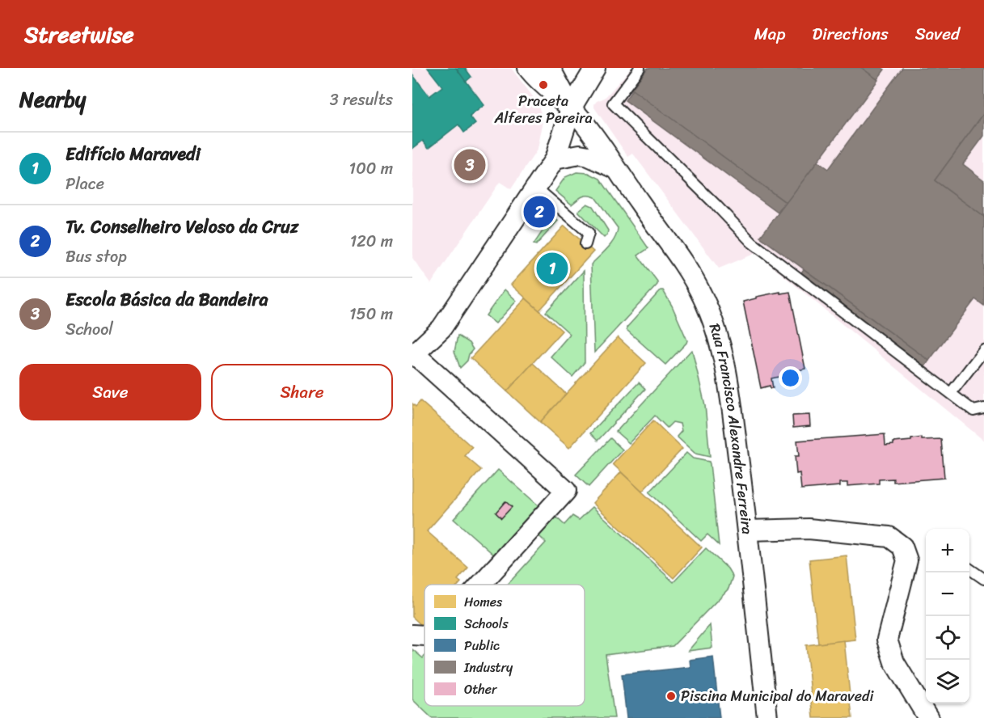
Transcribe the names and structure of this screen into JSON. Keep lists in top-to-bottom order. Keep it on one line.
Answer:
{"streets":{"street":["Rua Francisco Alexandre Ferreira"]},"places":["Praceta Alferes Pereira","Piscina Municipal do Maravedi"],"legend":["Homes","Schools","Public","Industry","Other"],"page":{"header":"Streetwise","nav":["Map","Directions","Saved"],"heading":["Nearby","3 results"],"list":[{"mark":"1","name":"Edifício Maravedi","note":"Place","value":"100 m"},{"mark":"2","name":"Tv. Conselheiro Veloso da Cruz","note":"Bus stop","value":"120 m"},{"mark":"3","name":"Escola Básica da Bandeira","note":"School","value":"150 m"}],"pins":["3","2","1"],"buttons":["Save","Share"],"map_buttons":["+","−"]}}
